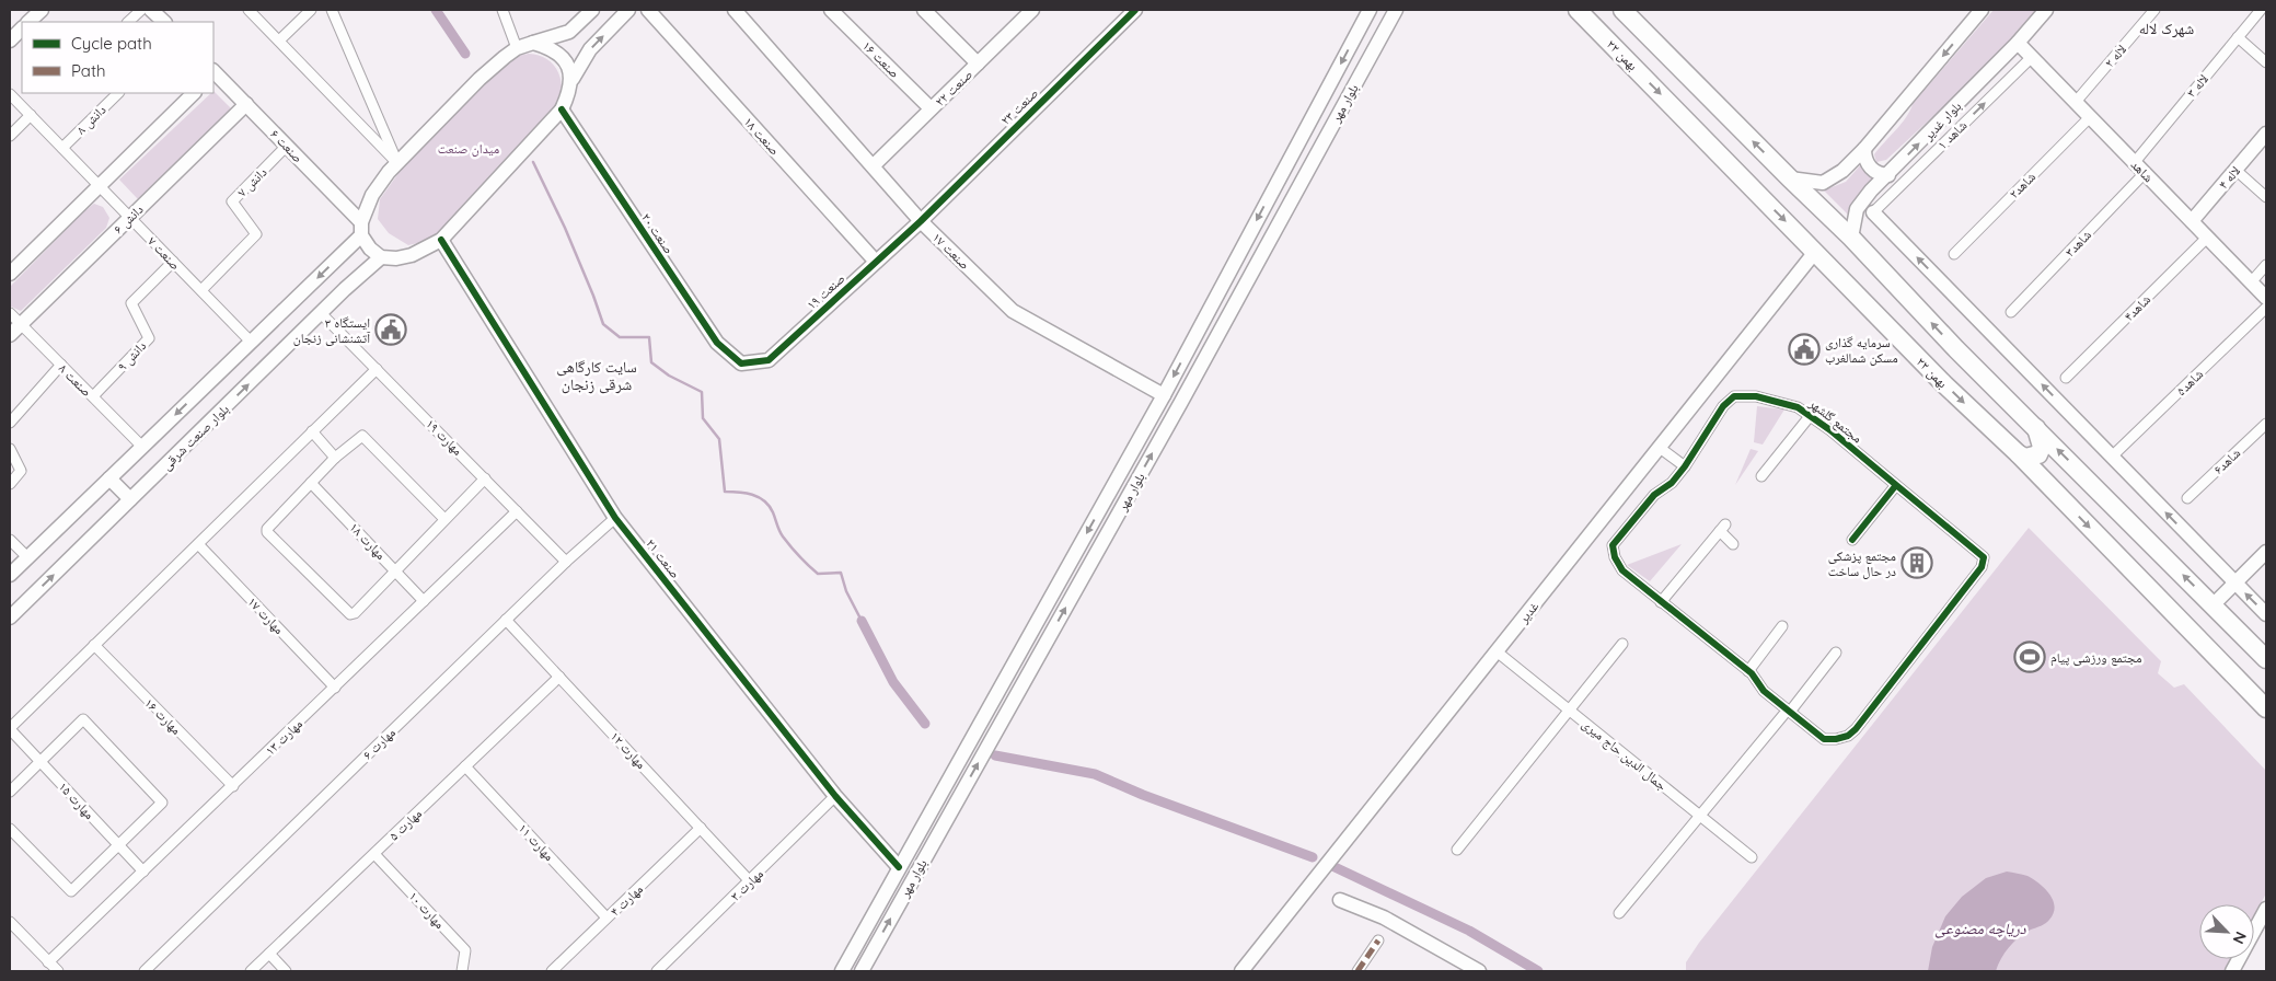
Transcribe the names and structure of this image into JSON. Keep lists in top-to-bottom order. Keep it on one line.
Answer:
{"streets":{"highway":["۲۲ بهمن"],"main road":["صنعت ۱۶","صنعت ۲۲","بلوار مهر","صنعت ۲۳","بلوار غدیر","صنعت ۱۸","صنعت ۶","شاهد","لاله ۴","دانش ۶","صنعت ۲۰","صنعت ۱۷","صنعت ۱۹","بلوار صنعت شرقی","صنعت ۲۱","غدیر"],"street":["لاله ۲","لاله ۳","دانش ۸","شاهد ۱","دانش ۷","شاهد۲","شاهد۳","صنعت ۷","شاهد۴","دانش ۹","صنعت ۸","شاهد۵","مجتمع گلشهر","مهارت ۱۹","شاهد۶","مهارت ۱۸","مهارت ۱۷","مهارت ۱۶","مهارت ۱۳","مهارت ۶","مهارت ۱۲","جمال الدین حاج میری","مهارت ۱۵","مهارت ۵","مهارت ۱۱","مهارت ۳","مهارت ۴","مهارت ۱۰"]},"crossings":[["۲۲ بهمن","غدیر"],["لاله ۲","شاهد"],["صنعت ۱۶","صنعت ۲۲"],["لاله ۳","شاهد"],["صنعت ۲۲","صنعت ۱۷"],["بلوار مهر","صنعت ۱۷"],["بلوار مهر","صنعت ۲۱"],["صنعت ۲۳","صنعت ۱۷"],["صنعت ۲۳","صنعت ۱۹"],["دانش ۸","صنعت ۷"],["بلوار غدیر","شاهد"],["شاهد ۱","شاهد"],["صنعت ۱۸","صنعت ۱۹"],["صنعت ۶","دانش ۷"],["صنعت ۶","دانش ۶"],["شاهد","لاله ۴"],["شاهد","شاهد۲"],["شاهد","شاهد۳"],["شاهد","شاهد۴"],["دانش ۷","صنعت ۷"],["دانش ۶","صنعت ۷"],["دانش ۶","صنعت ۸"],["صنعت ۲۰","صنعت ۱۹"],["صنعت ۱۷","صنعت ۱۹"],["صنعت ۷","دانش ۹"],["دانش ۹","صنعت ۸"],["بلوار صنعت شرقی","مهارت ۱۹"],["مهارت ۱۹","مهارت ۱۳"],["مهارت ۱۹","مهارت ۶"],["مهارت ۱۸","مهارت ۱۳"],["صنعت ۲۱","مهارت ۶"],["صنعت ۲۱","مهارت ۳"],["غدیر","جمال الدین حاج میری"],["مهارت ۱۷","مهارت ۱۳"],["مهارت ۱۶","مهارت ۱۳"],["مهارت ۱۳","مهارت ۱۵"],["مهارت ۶","مهارت ۱۲"],["مهارت ۱۲","مهارت ۵"],["مهارت ۱۲","مهارت ۳"],["مهارت ۱۲","مهارت ۴"],["مهارت ۵","مهارت ۱۱"],["مهارت ۵","مهارت ۱۰"],["مهارت ۱۱","مهارت ۴"]],"one_way":["شاهد ۱"],"districts":["شهرک لاله","سایت کارگاهی شرقی زنجان"],"water":["دریاچه مصنوعی"],"parks":["میدان صنعت"],"places":{"public building":["ایستگاه ۳ آتشنشانی زنجان","سرمایه گذاری مسکن شمالغرب"],"building":["مجتمع پزشکی در حال ساخت"],"sports":["مجتمع ورزشی پیام"]},"legend":["Cycle path","Path"],"north":"bottom right"}
